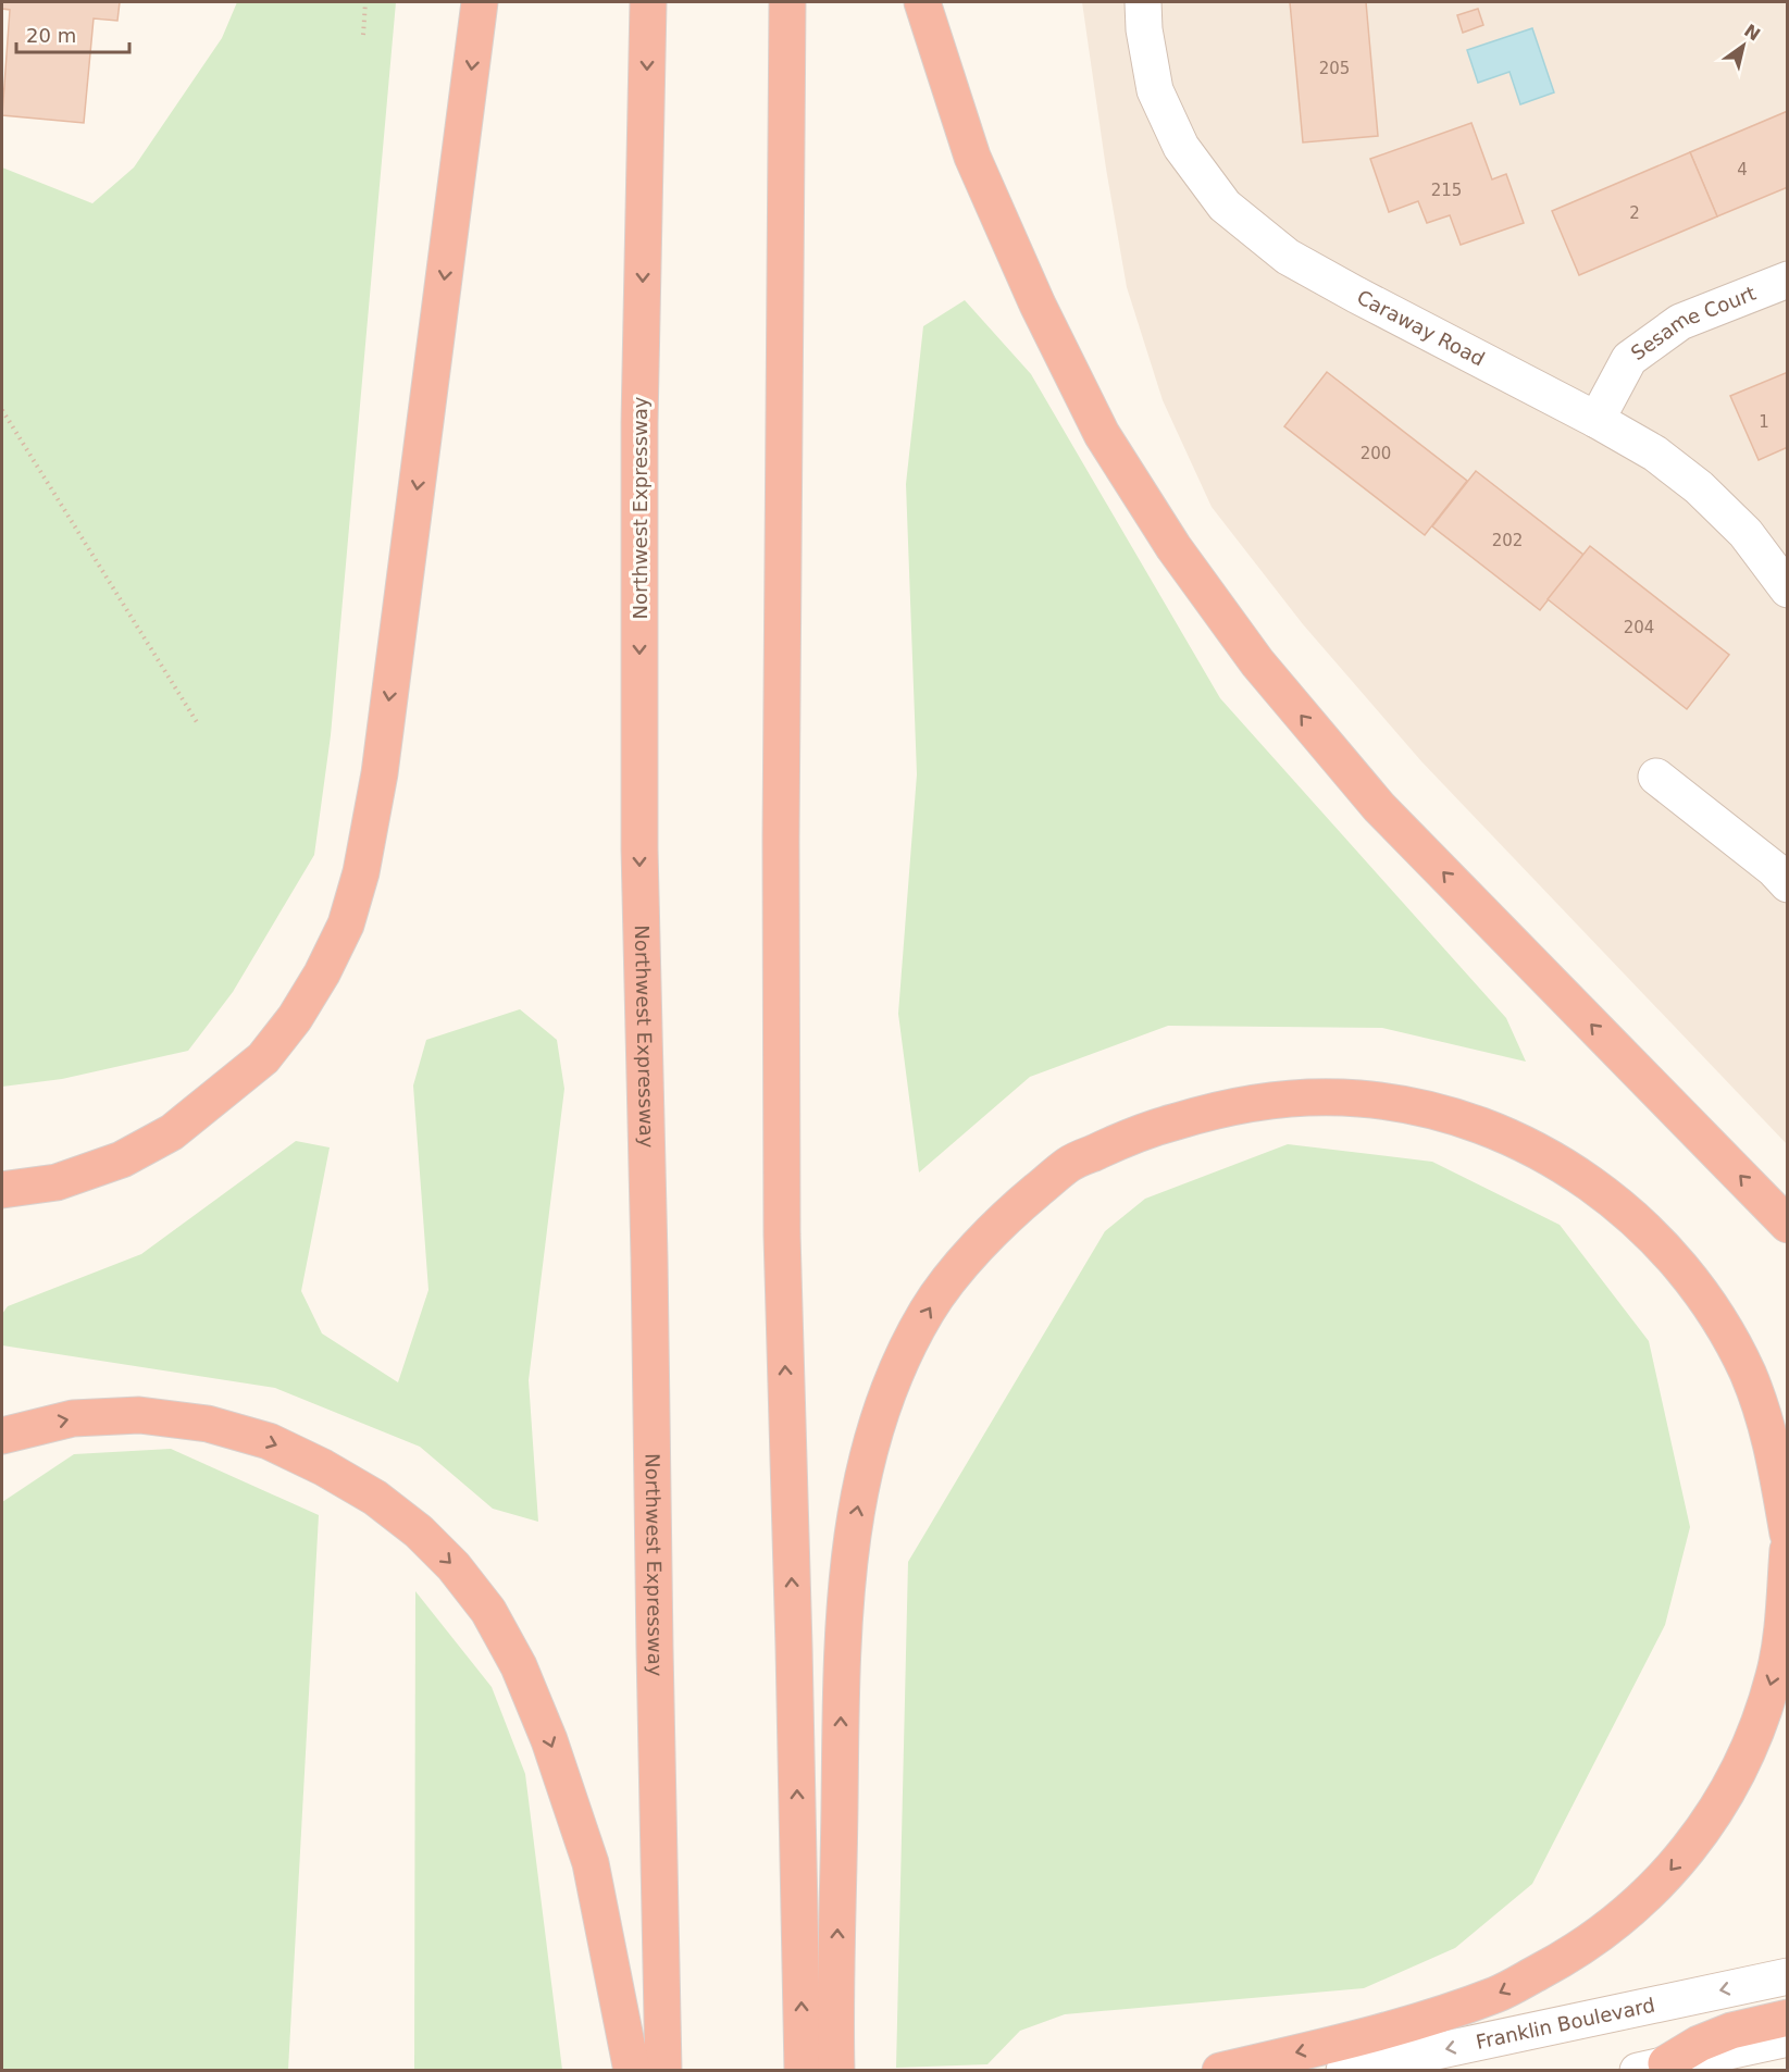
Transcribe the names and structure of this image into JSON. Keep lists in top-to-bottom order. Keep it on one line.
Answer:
{"streets":{"highway":["Northwest Expressway"],"street":["Sesame Court","Caraway Road","Franklin Boulevard"]},"crossings":[["Sesame Court","Caraway Road"]],"house_numbers":["205","4","215","2","1","200","202","204"],"scale_bar":"20 m","north":"top right"}
